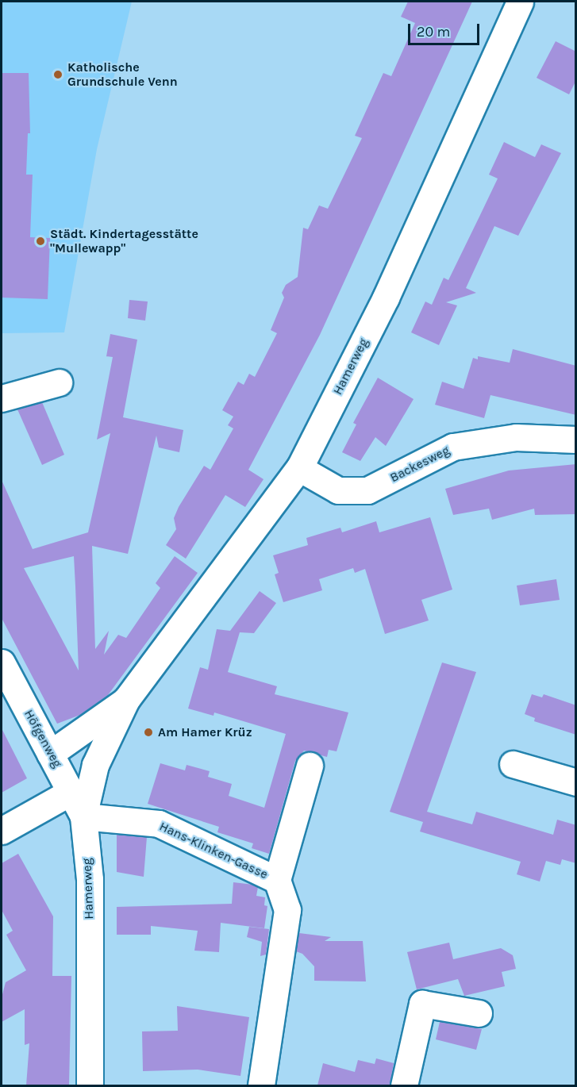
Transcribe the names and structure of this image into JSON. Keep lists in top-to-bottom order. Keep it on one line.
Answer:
{"streets":{"street":["Hamerweg","Backesweg","Höfgenweg","Hans-Klinken-Gasse"]},"crossings":[["Hamerweg","Backesweg"],["Hamerweg","Höfgenweg"],["Hamerweg","Hans-Klinken-Gasse"],["Höfgenweg","Hans-Klinken-Gasse"]],"places":["Katholische Grundschule Venn","Städt. Kindertagesstätte \"Mullewapp\"","Am Hamer Krüz"],"scale_bar":"20 m"}
